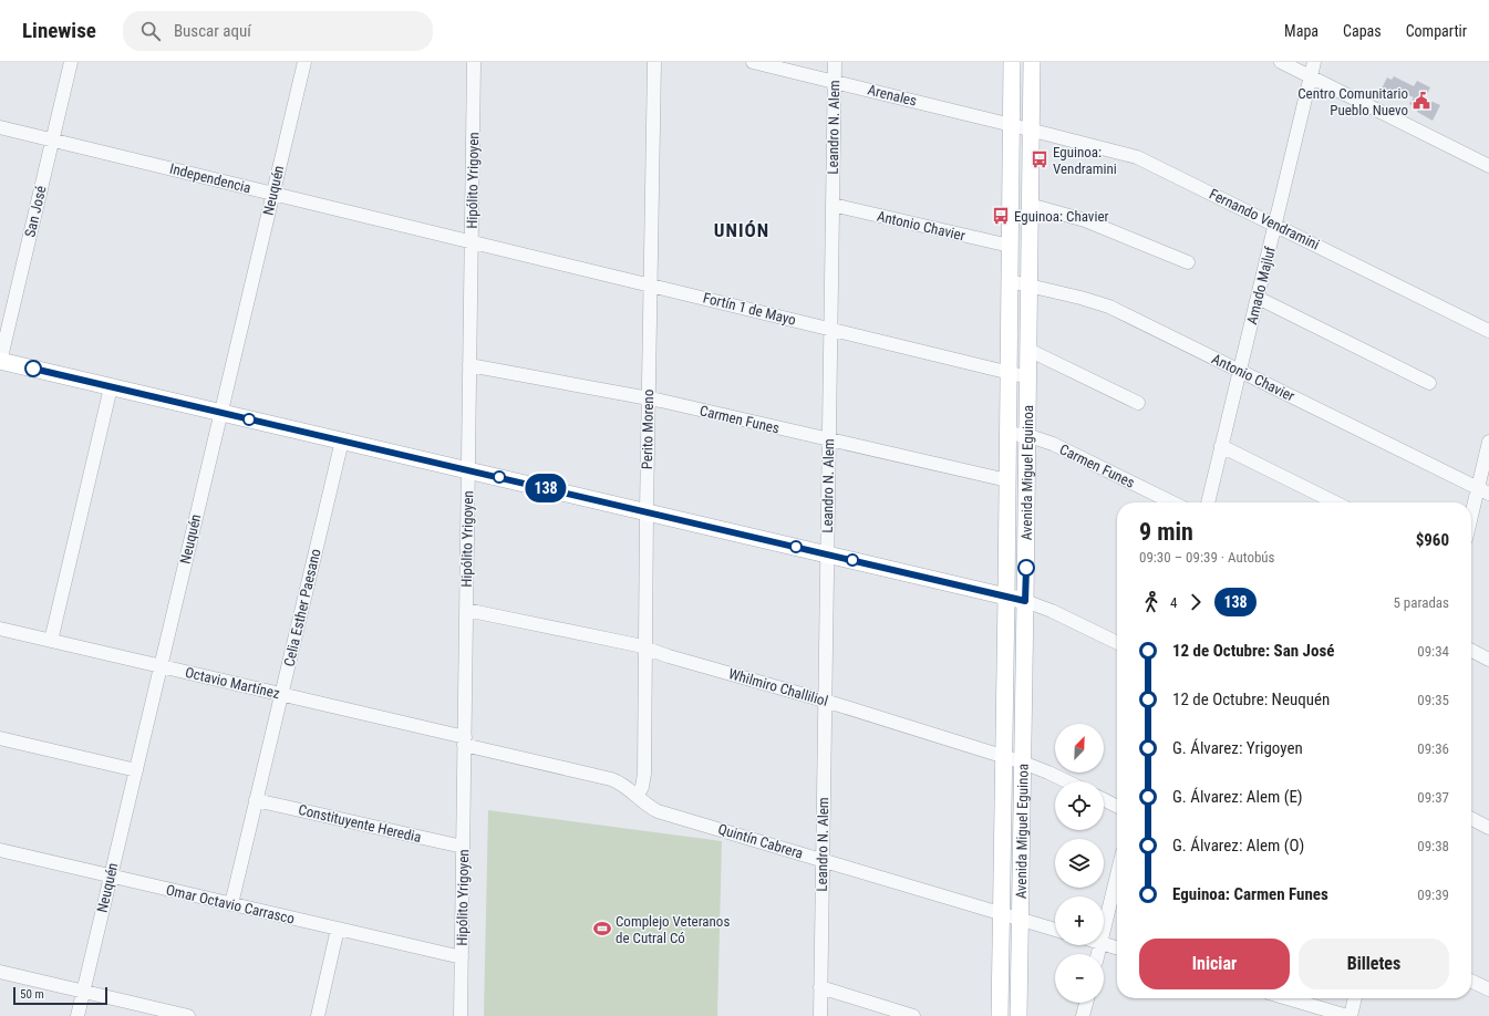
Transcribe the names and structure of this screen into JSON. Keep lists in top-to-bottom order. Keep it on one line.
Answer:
{"streets":{"main road":["Avenida Miguel Eguinoa"],"street":["Arenales","Leandro N. Alem","Independencia","Hipólito Yrigoyen","Neuquén","San José","Fernando Vendramini","Antonio Chavier","Amado Majluf","Fortín 1 de Mayo","Carmen Funes","Perito Moreno","Celia Esther Paesano","Octavio Martínez","Whilmiro Challiliol","Constituyente Heredia","Quintín Cabrera","Omar Octavio Carrasco"]},"crossings":[["Arenales","Leandro N. Alem"],["Arenales","Fernando Vendramini"],["Arenales","Avenida Miguel Eguinoa"],["Leandro N. Alem","Antonio Chavier"],["Leandro N. Alem","Fortín 1 de Mayo"],["Leandro N. Alem","Carmen Funes"],["Leandro N. Alem","Whilmiro Challiliol"],["Leandro N. Alem","Quintín Cabrera"],["Independencia","Hipólito Yrigoyen"],["Independencia","Neuquén"],["Independencia","San José"],["Independencia","Fortín 1 de Mayo"],["Hipólito Yrigoyen","Fortín 1 de Mayo"],["Hipólito Yrigoyen","Carmen Funes"],["Hipólito Yrigoyen","Octavio Martínez"],["Hipólito Yrigoyen","Whilmiro Challiliol"],["Hipólito Yrigoyen","Constituyente Heredia"],["Hipólito Yrigoyen","Quintín Cabrera"],["Hipólito Yrigoyen","Omar Octavio Carrasco"],["Neuquén","Octavio Martínez"],["Neuquén","Omar Octavio Carrasco"],["Fernando Vendramini","Amado Majluf"],["Fernando Vendramini","Avenida Miguel Eguinoa"],["Antonio Chavier","Amado Majluf"],["Antonio Chavier","Avenida Miguel Eguinoa"],["Fortín 1 de Mayo","Perito Moreno"],["Fortín 1 de Mayo","Avenida Miguel Eguinoa"],["Carmen Funes","Perito Moreno"],["Carmen Funes","Avenida Miguel Eguinoa"],["Perito Moreno","Whilmiro Challiliol"],["Perito Moreno","Quintín Cabrera"],["Avenida Miguel Eguinoa","Whilmiro Challiliol"],["Avenida Miguel Eguinoa","Quintín Cabrera"],["Celia Esther Paesano","Octavio Martínez"],["Celia Esther Paesano","Constituyente Heredia"],["Celia Esther Paesano","Omar Octavio Carrasco"],["Octavio Martínez","Quintín Cabrera"]],"districts":["UNIÓN"],"places":{"public building":["Centro Comunitario Pueblo Nuevo"],"bus stop":["Eguinoa: Vendramini","Eguinoa: Chavier"],"sports":["Complejo Veteranos de Cutral Có"]},"lines":["bus line 138"],"scale_bar":"50 m","north":"top right","page":{"header":"Linewise","search":"Buscar aquí","nav":["Mapa","Capas","Compartir"],"on_map":"138","heading":["9 min","09:30 – 09:39 · Autobús","$960"],"legs":["4","138","5 paradas"],"list":[{"name":"12 de Octubre: San José","value":"09:34"},{"name":"12 de Octubre: Neuquén","value":"09:35"},{"name":"G. Álvarez: Yrigoyen","value":"09:36"},{"name":"G. Álvarez: Alem (E)","value":"09:37"},{"name":"G. Álvarez: Alem (O)","value":"09:38"},{"name":"Eguinoa: Carmen Funes","value":"09:39"}],"map_buttons":["+","−"],"buttons":["Iniciar","Billetes"],"scale":"50 m"}}
